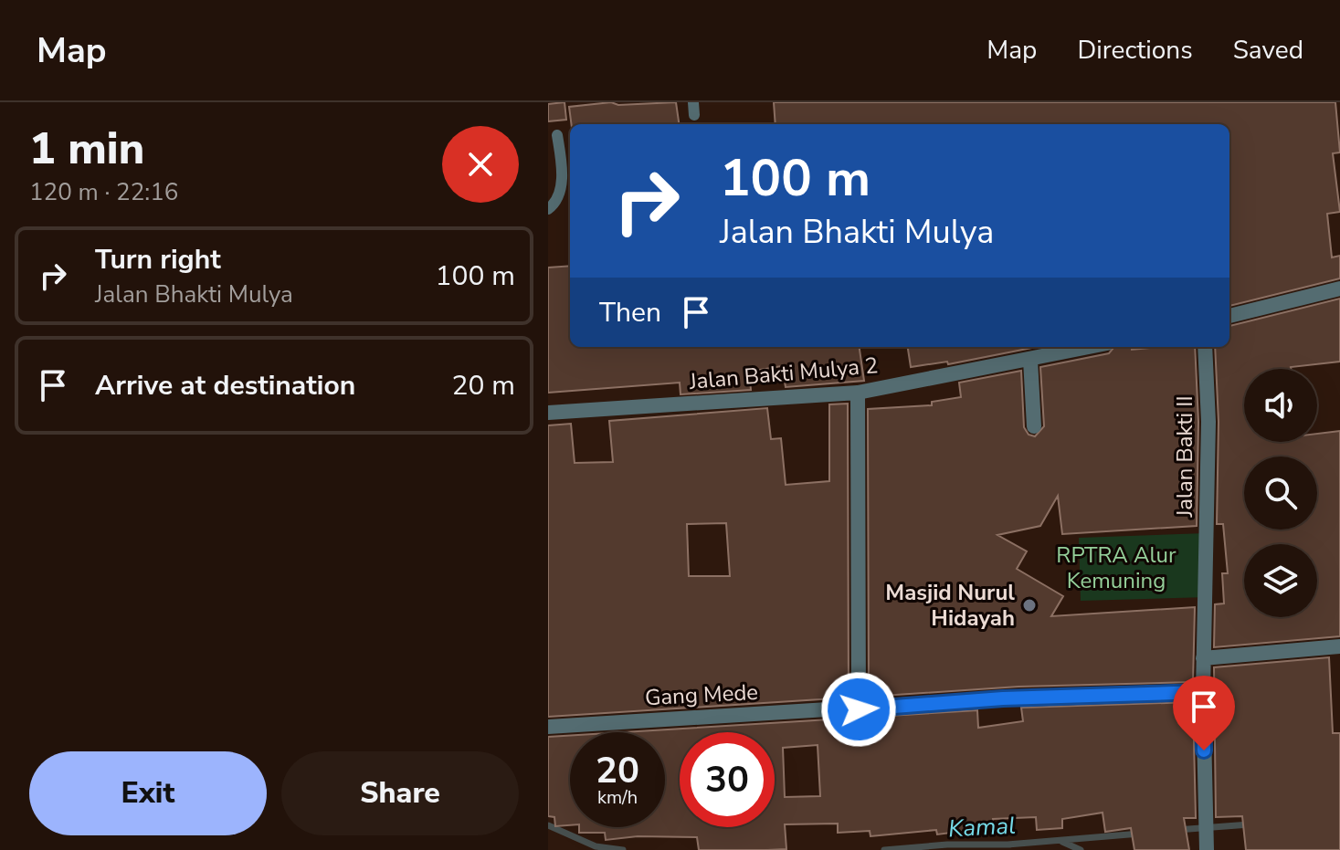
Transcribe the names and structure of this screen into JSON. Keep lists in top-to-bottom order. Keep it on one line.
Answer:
{"streets":{"street":["Jalan Bakti Mulya 2","Jalan Bakti II","Gang Mede"]},"crossings":[["Jalan Bakti II","Gang Mede"]],"water":["Kamal"],"parks":["RPTRA Alur Kemuning"],"places":["Masjid Nurul Hidayah"],"page":{"header":"Map","nav":["Map","Directions","Saved"],"heading":["1 min","120 m · 22:16"],"turn":["100 m","Jalan Bhakti Mulya"],"list":[{"name":"Turn right","note":"Jalan Bhakti Mulya","value":"100 m"},{"name":"Arrive at destination","value":"20 m"}],"then":"Then","speed":"20 km/h","limit":"30","buttons":["Exit","Share"]}}
